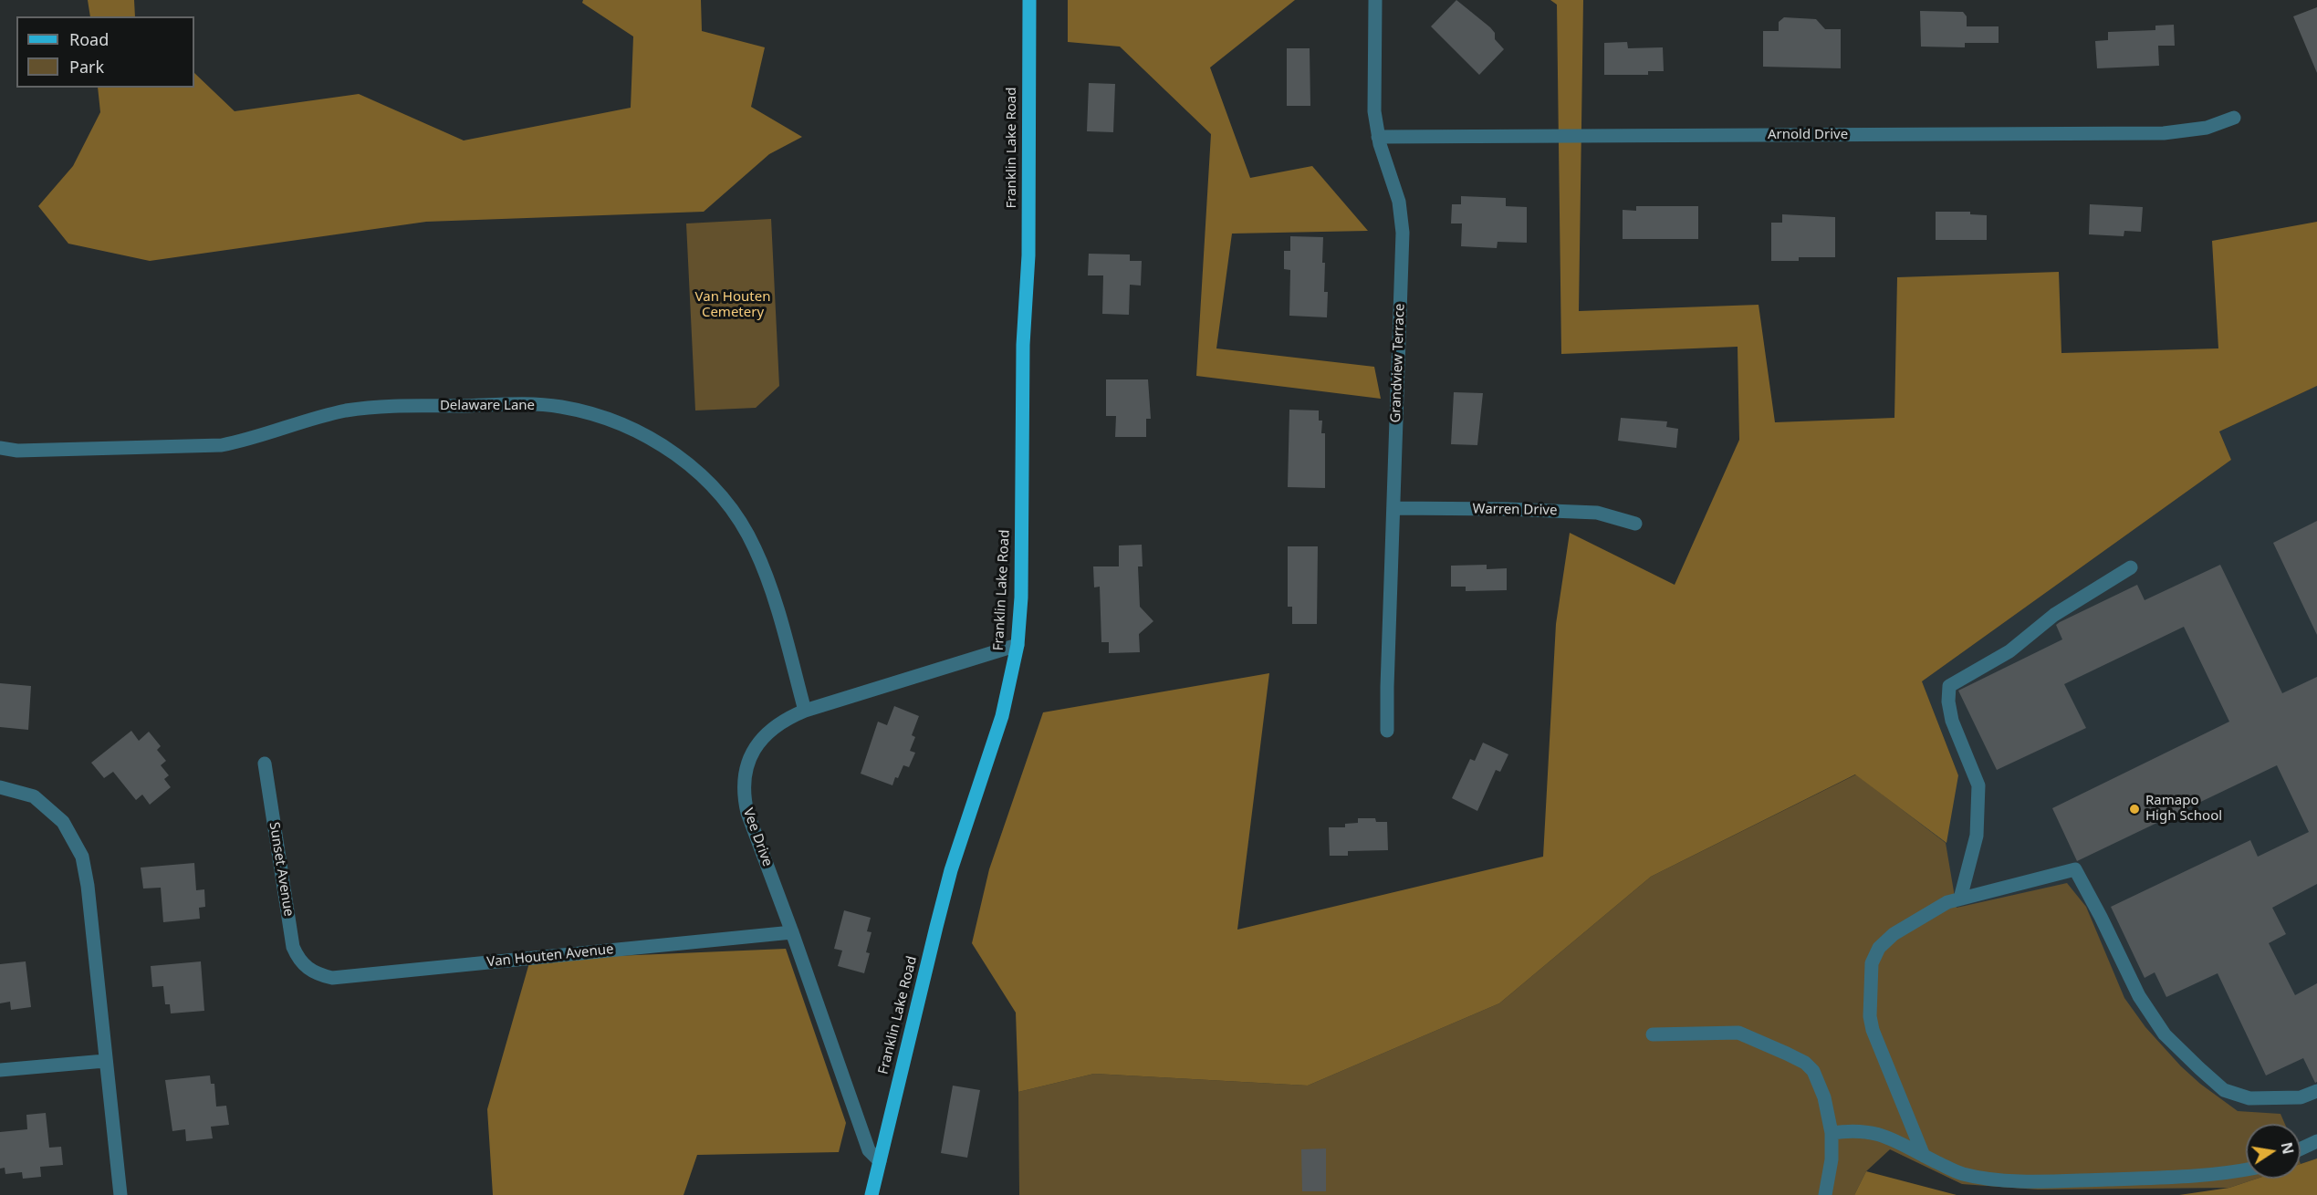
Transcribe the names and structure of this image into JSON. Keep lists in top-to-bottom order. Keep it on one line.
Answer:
{"streets":{"main road":["Franklin Lake Road"],"street":["Arnold Drive","Grandview Terrace","Delaware Lane","Warren Drive","Vee Drive","Sunset Avenue","Van Houten Avenue"]},"crossings":[["Arnold Drive","Grandview Terrace"],["Franklin Lake Road","Vee Drive"],["Grandview Terrace","Warren Drive"],["Delaware Lane","Vee Drive"],["Vee Drive","Van Houten Avenue"],["Sunset Avenue","Van Houten Avenue"]],"parks":["Van Houten Cemetery"],"places":["Ramapo High School"],"legend":["Road","Park"],"north":"right"}
